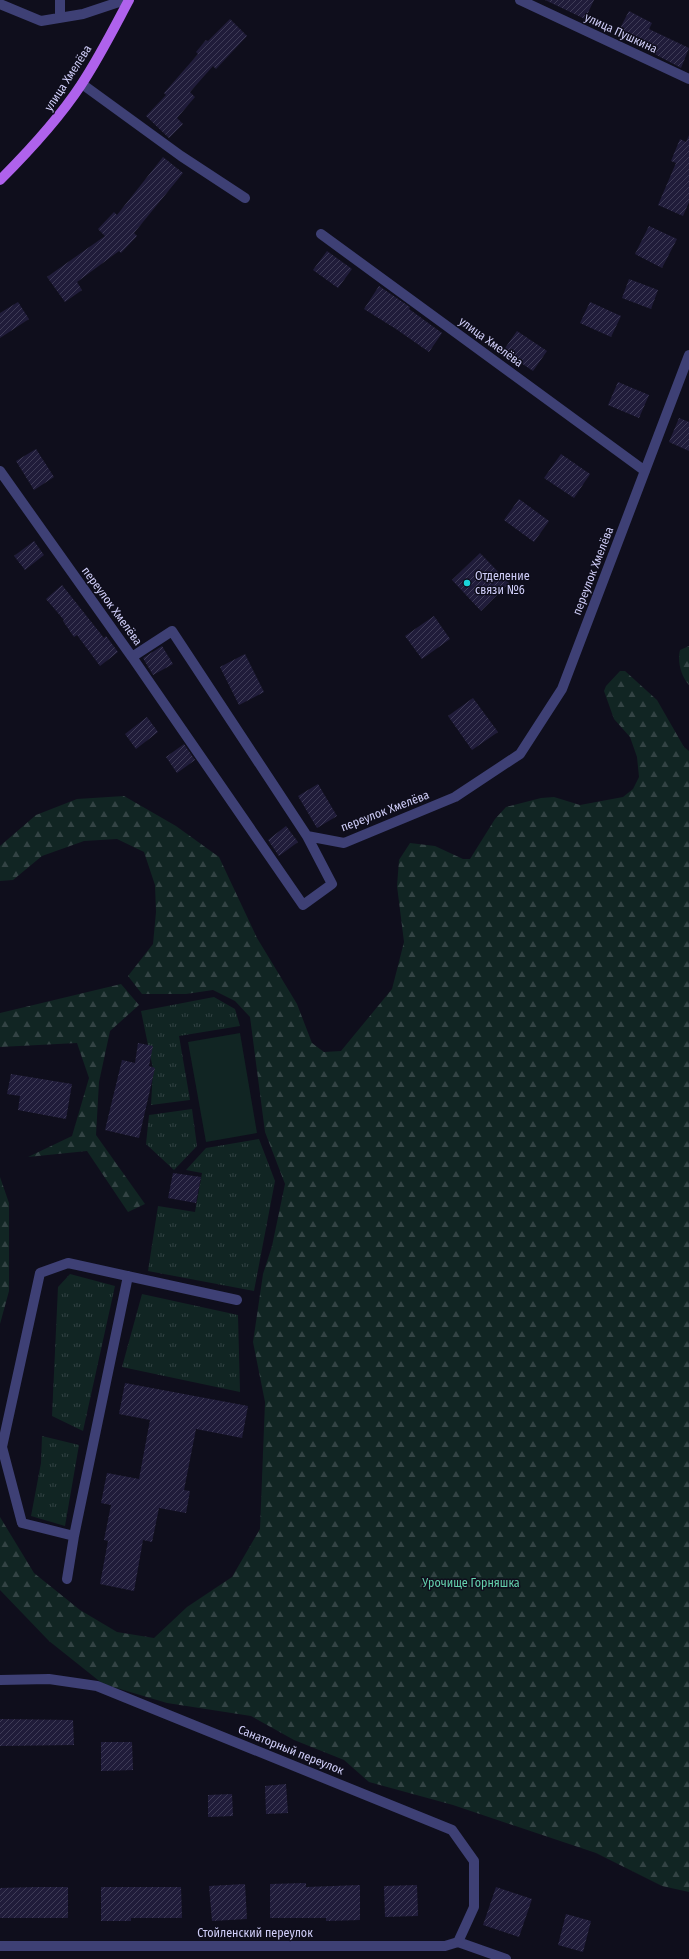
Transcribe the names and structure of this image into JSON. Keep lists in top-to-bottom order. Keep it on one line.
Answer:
{"streets":{"main road":["улица Хмелёва"],"street":["улица Пушкина","переулок Хмелёва","Санаторный переулок","Стойленский переулок"]},"crossings":[["улица Хмелёва","переулок Хмелёва"],["Санаторный переулок","Стойленский переулок"]],"parks":["Урочище Горняшка"],"places":["Отделение связи №6"]}
